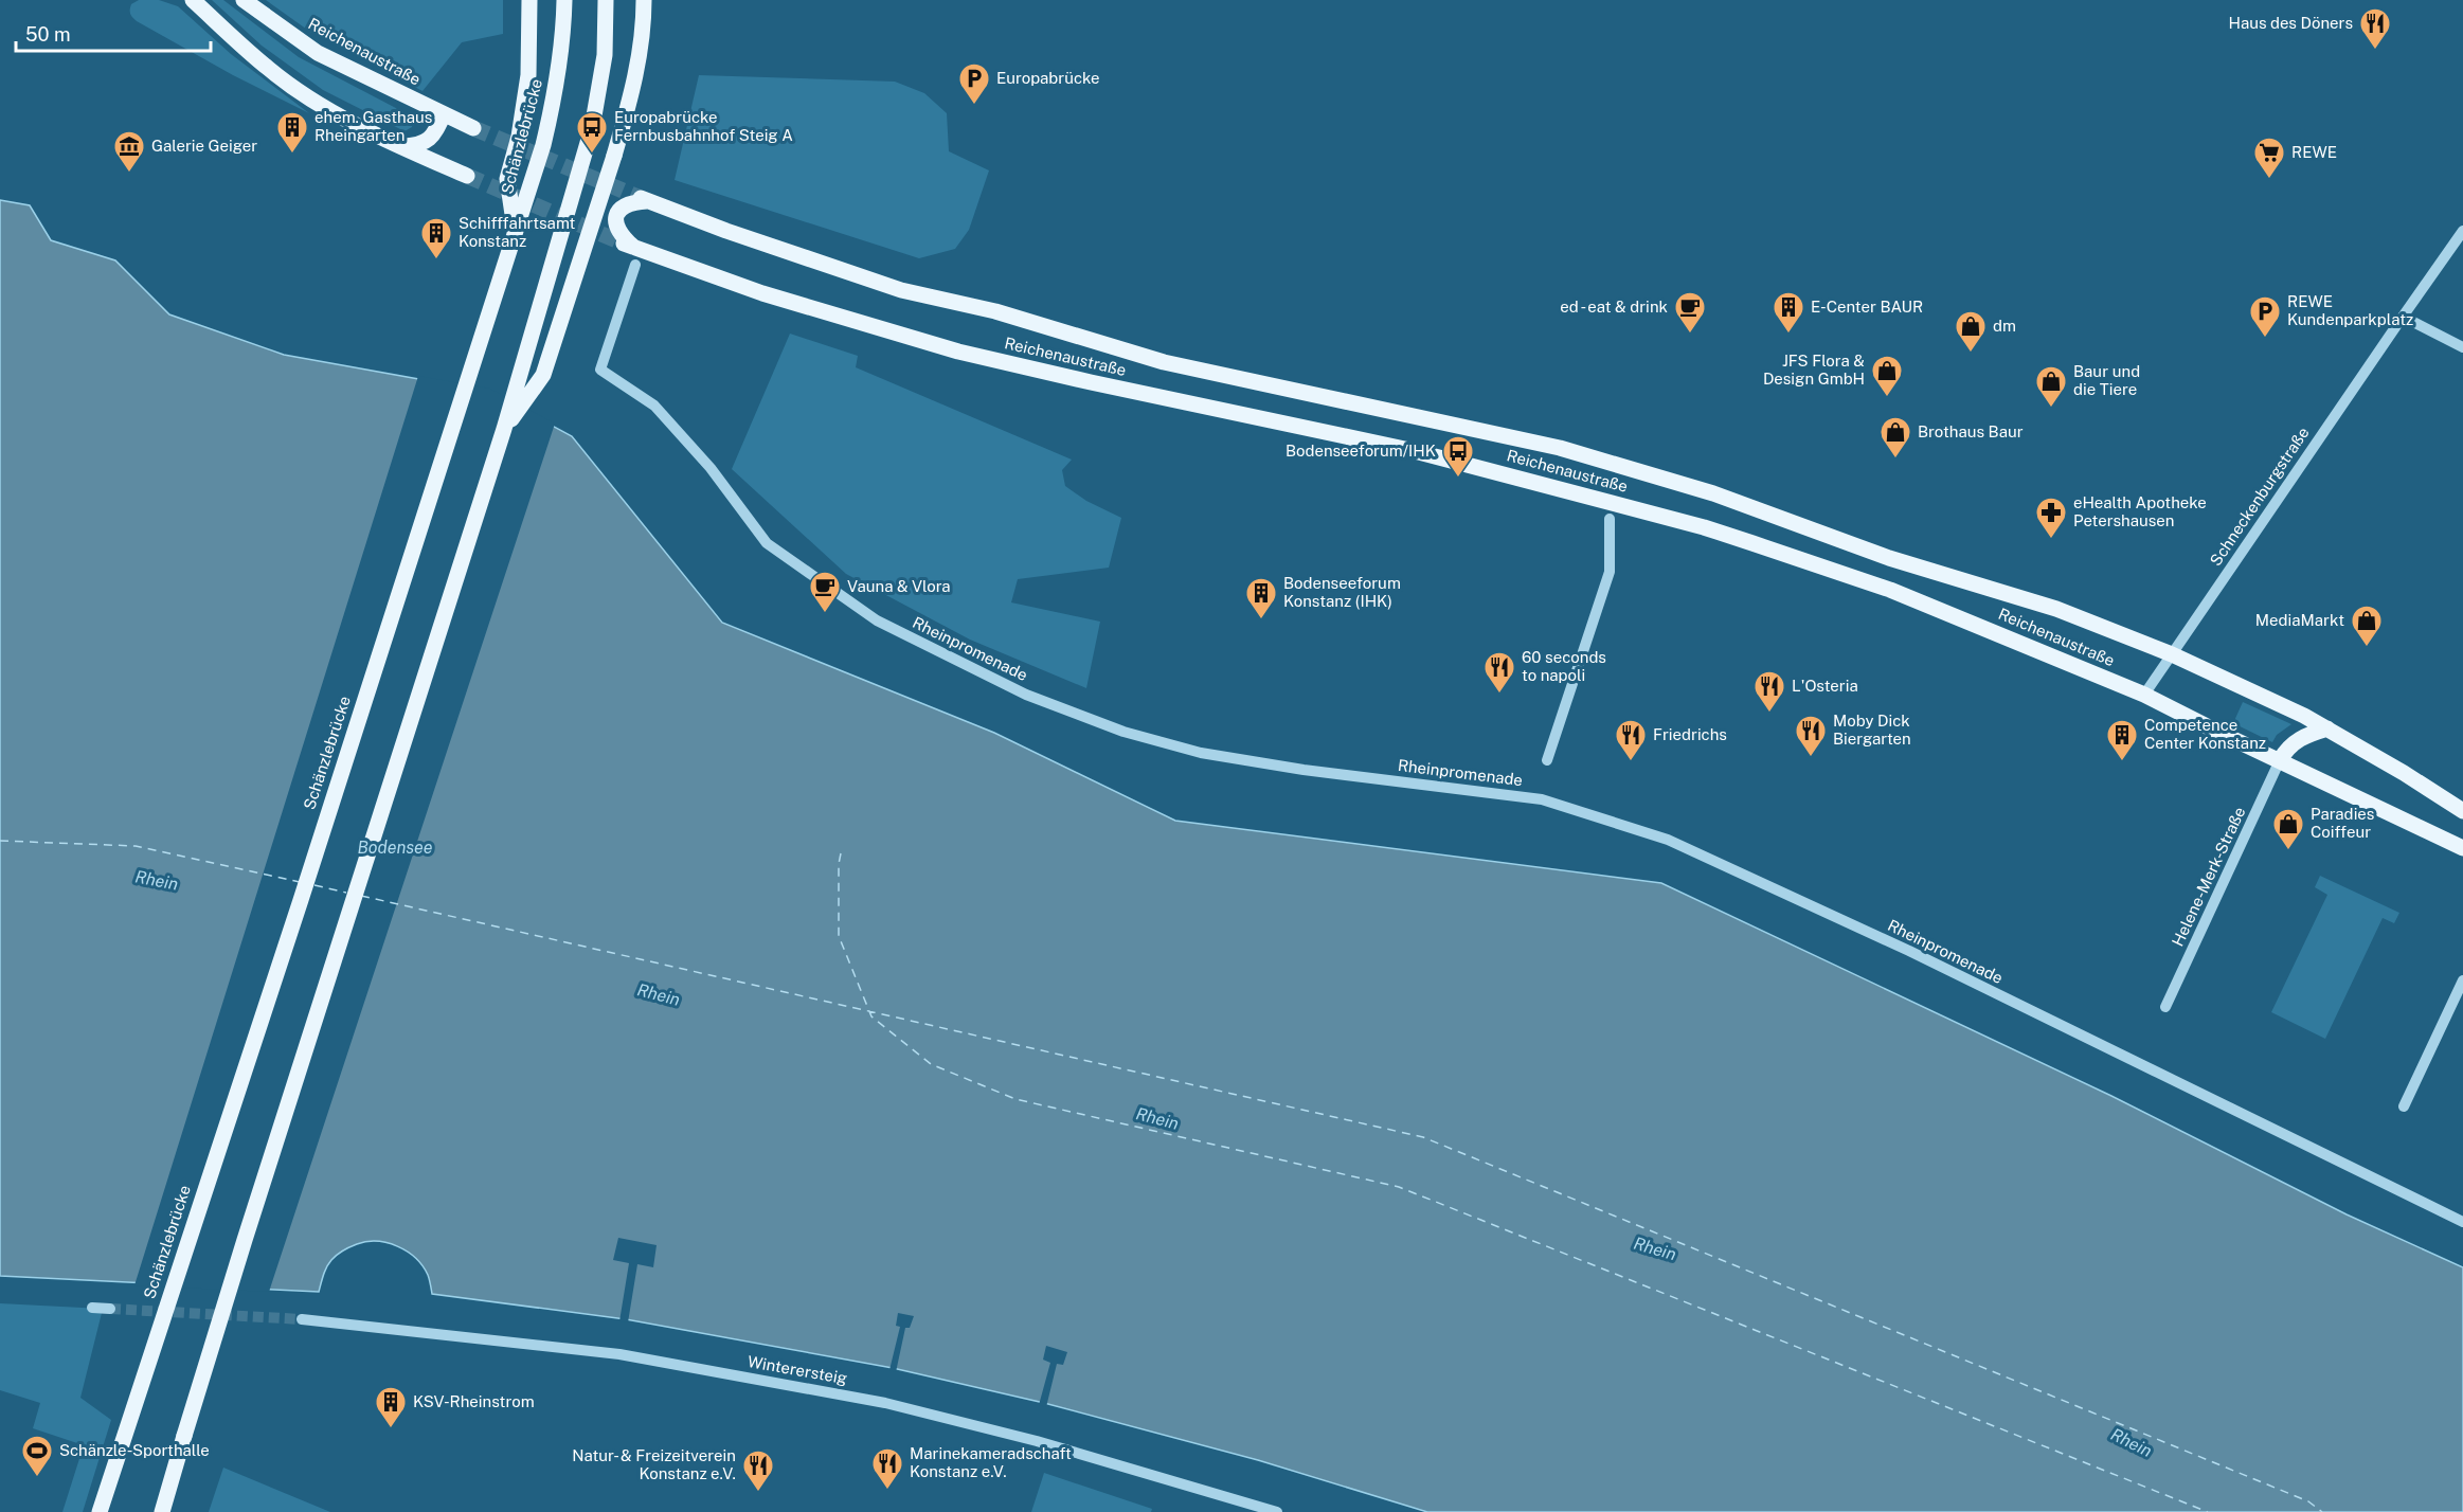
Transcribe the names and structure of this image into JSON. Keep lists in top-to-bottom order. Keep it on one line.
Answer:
{"streets":{"main road":["Reichenaustraße","Schänzlebrücke"],"street":["Schneckenburgstraße","Rheinpromenade","Helene-Merk-Straße","Winterersteig"]},"crossings":[["Reichenaustraße","Schneckenburgstraße"],["Reichenaustraße","Helene-Merk-Straße"]],"water":["Bodensee","Rhein"],"places":{"restaurant":["Haus des Döners","60 seconds to napoli","L'Osteria","Moby Dick Biergarten","Friedrichs","Marinekameradschaft Konstanz e.V.","Natur- & Freizeitverein Konstanz e.V."],"parking":["Europabrücke","REWE Kundenparkplatz"],"building":["ehem. Gasthaus Rheingarten","Schifffahrtsamt Konstanz","E-Center BAUR","Bodenseeforum Konstanz (IHK)","Competence Center Konstanz","KSV-Rheinstrom"],"bus stop":["Europabrücke Fernbusbahnhof Steig A","Bodenseeforum/IHK"],"museum":["Galerie Geiger"],"supermarket":["REWE"],"cafe":["ed - eat & drink","Vauna & Vlora"],"shop":["dm","JFS Flora & Design GmbH","Baur und die Tiere","Brothaus Baur","MediaMarkt","Paradies Coiffeur"],"pharmacy":["eHealth Apotheke Petershausen"],"sports":["Schänzle-Sporthalle"]},"scale_bar":"50 m"}
